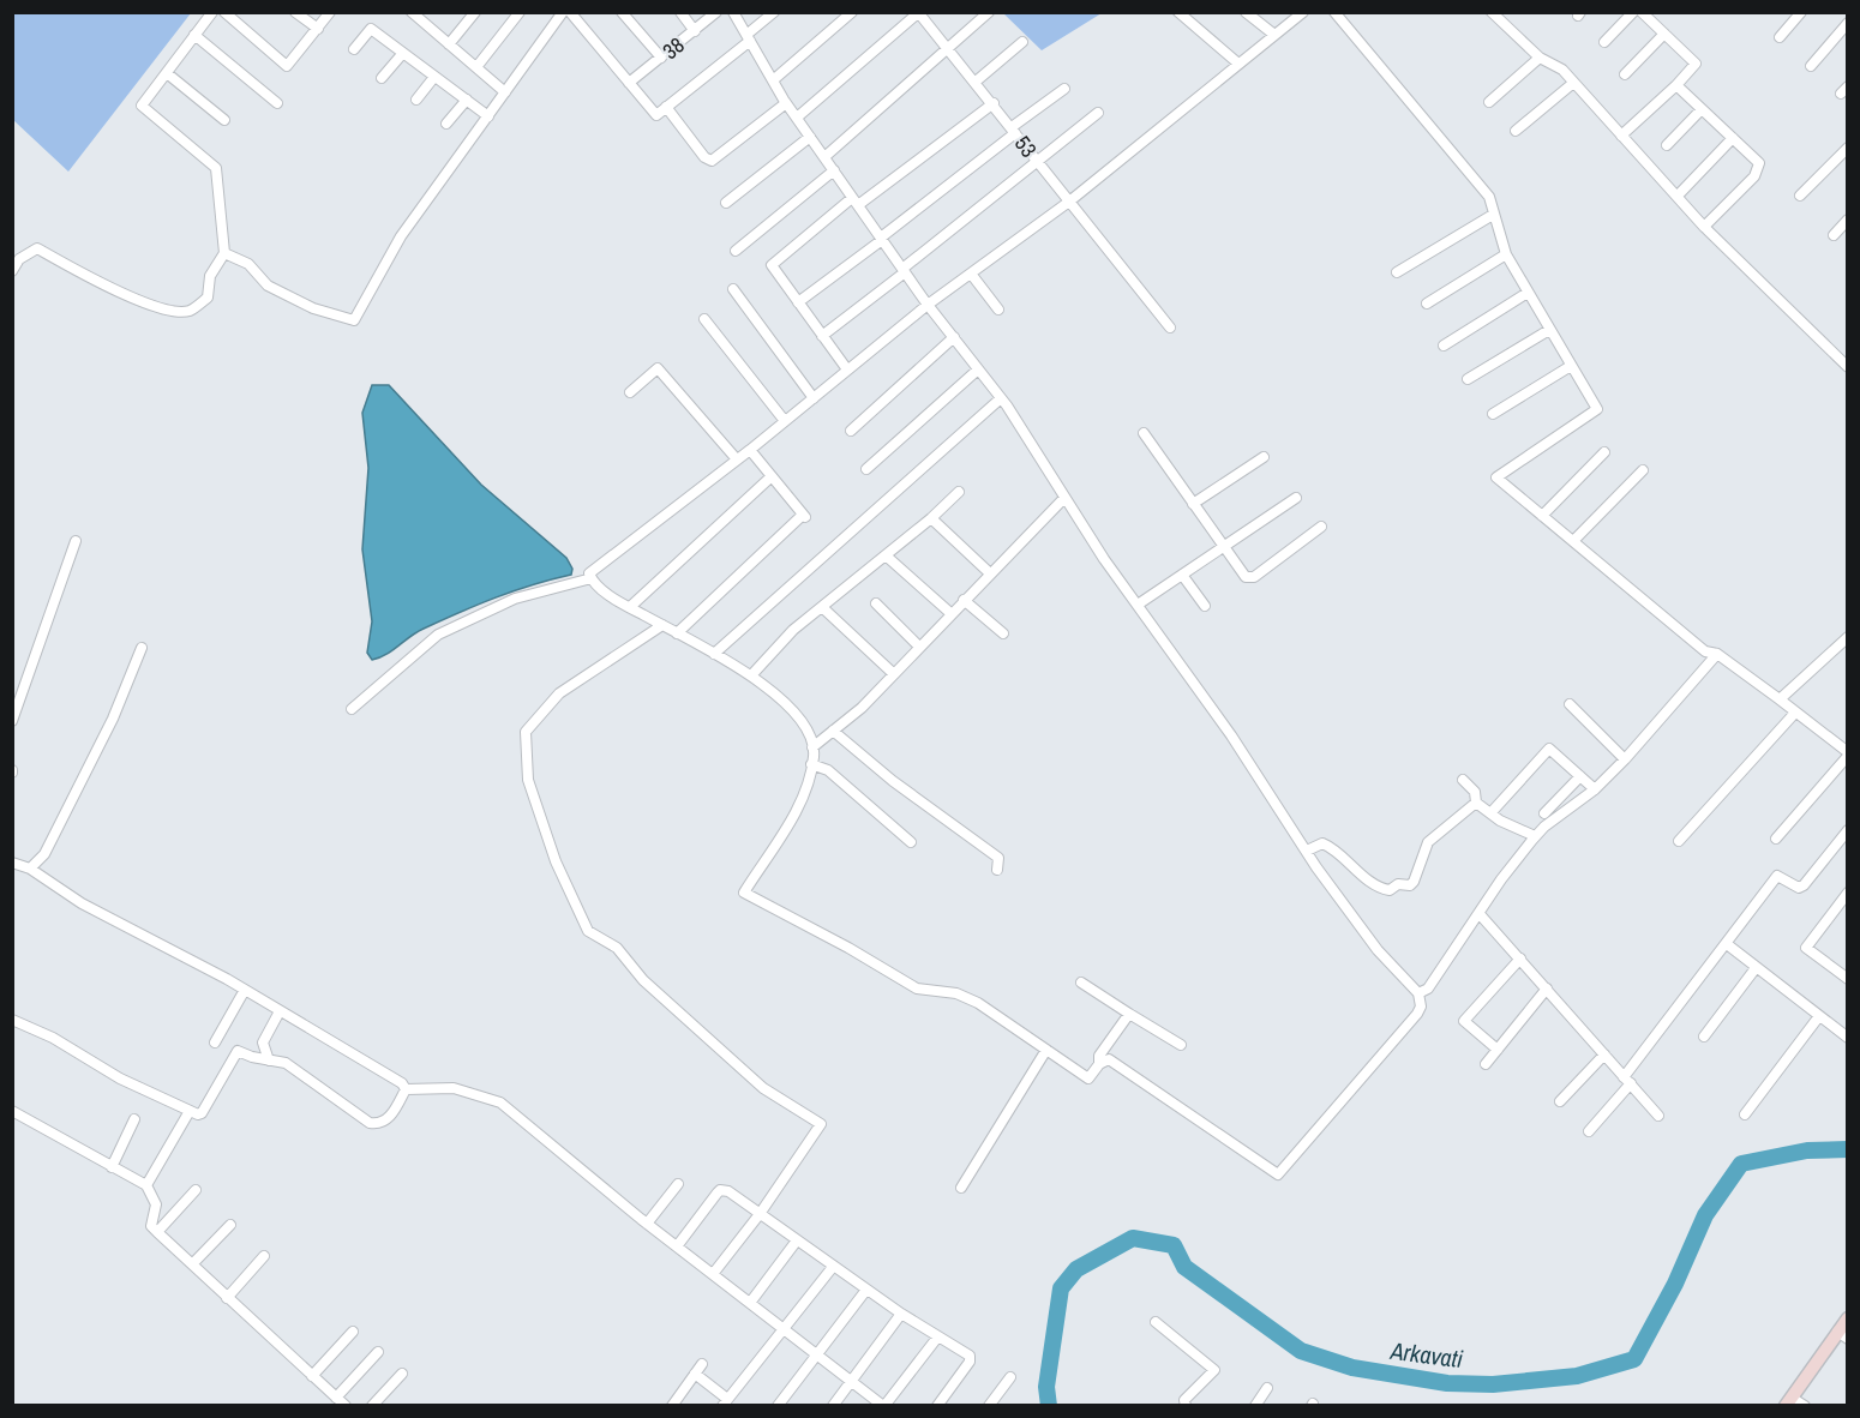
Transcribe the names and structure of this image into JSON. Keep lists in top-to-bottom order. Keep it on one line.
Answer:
{"streets":{"street":["38","53"]},"water":["Arkavati"]}
